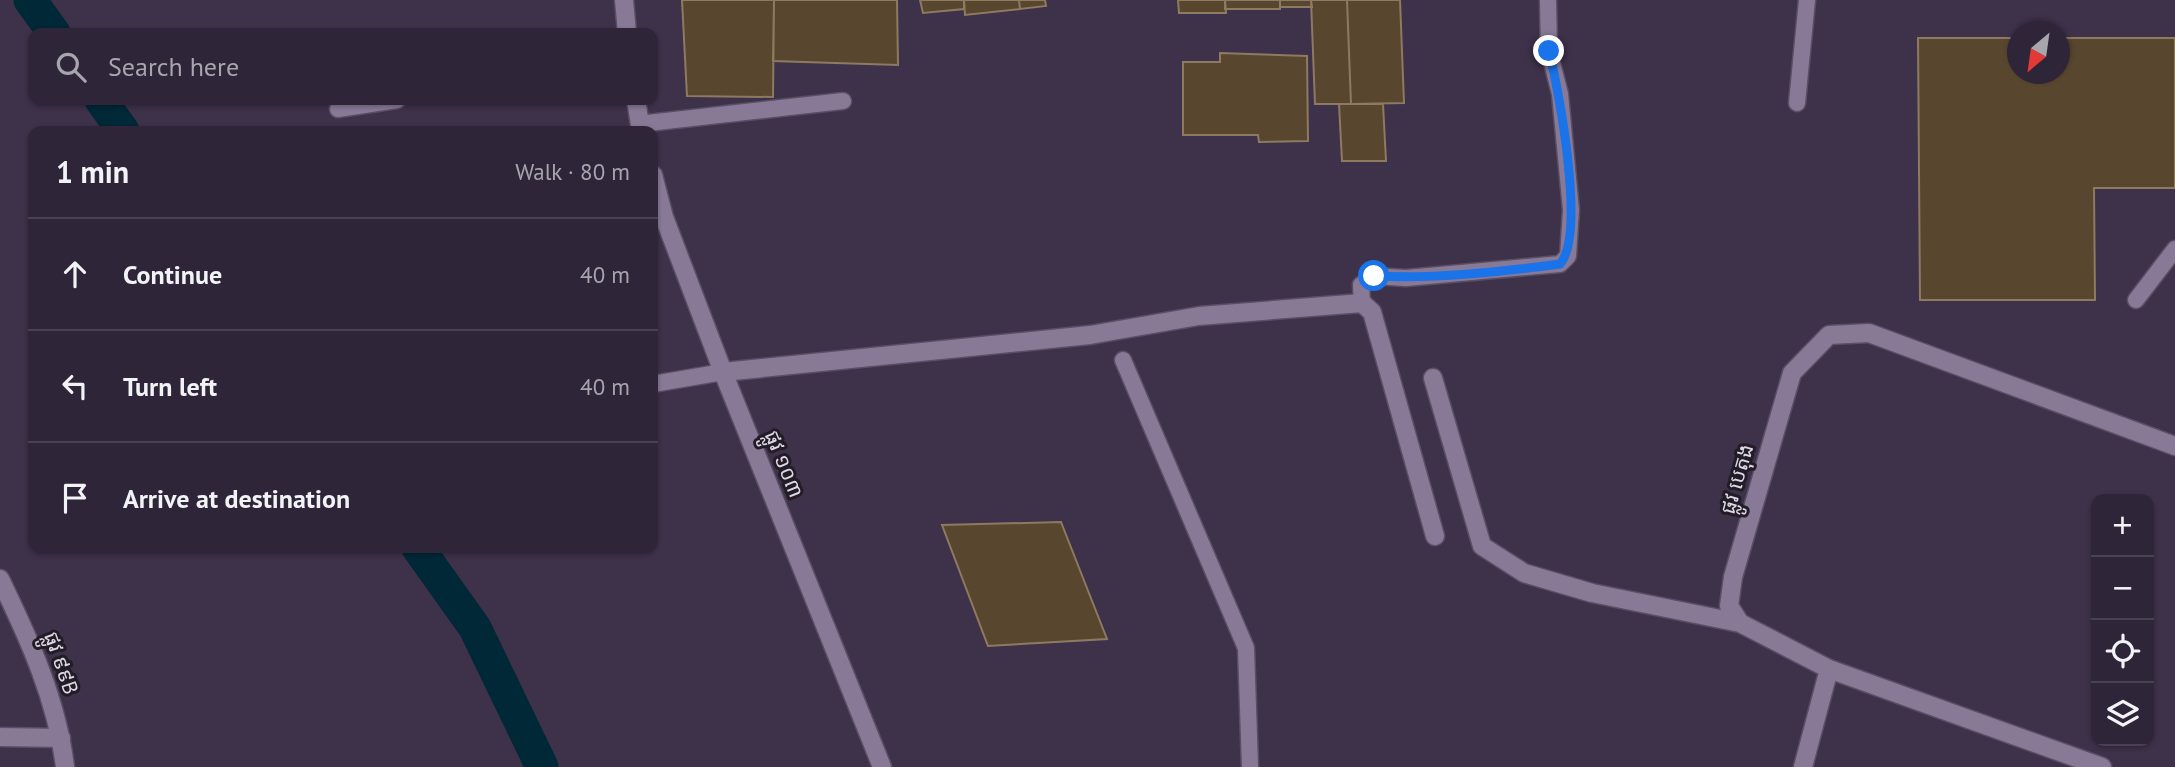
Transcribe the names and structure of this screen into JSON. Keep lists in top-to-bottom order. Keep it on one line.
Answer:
{"streets":{"street":["ផ្លូវ ១០៣","ផ្លូវ បេតុង","ផ្លូវ ៩៩B"]},"north":"bottom left","page":{"search":"Search here","heading":["1 min","Walk · 80 m"],"list":[["Continue","40 m"],["Turn left","40 m"],"Arrive at destination"],"map_buttons":["+","−"]}}
